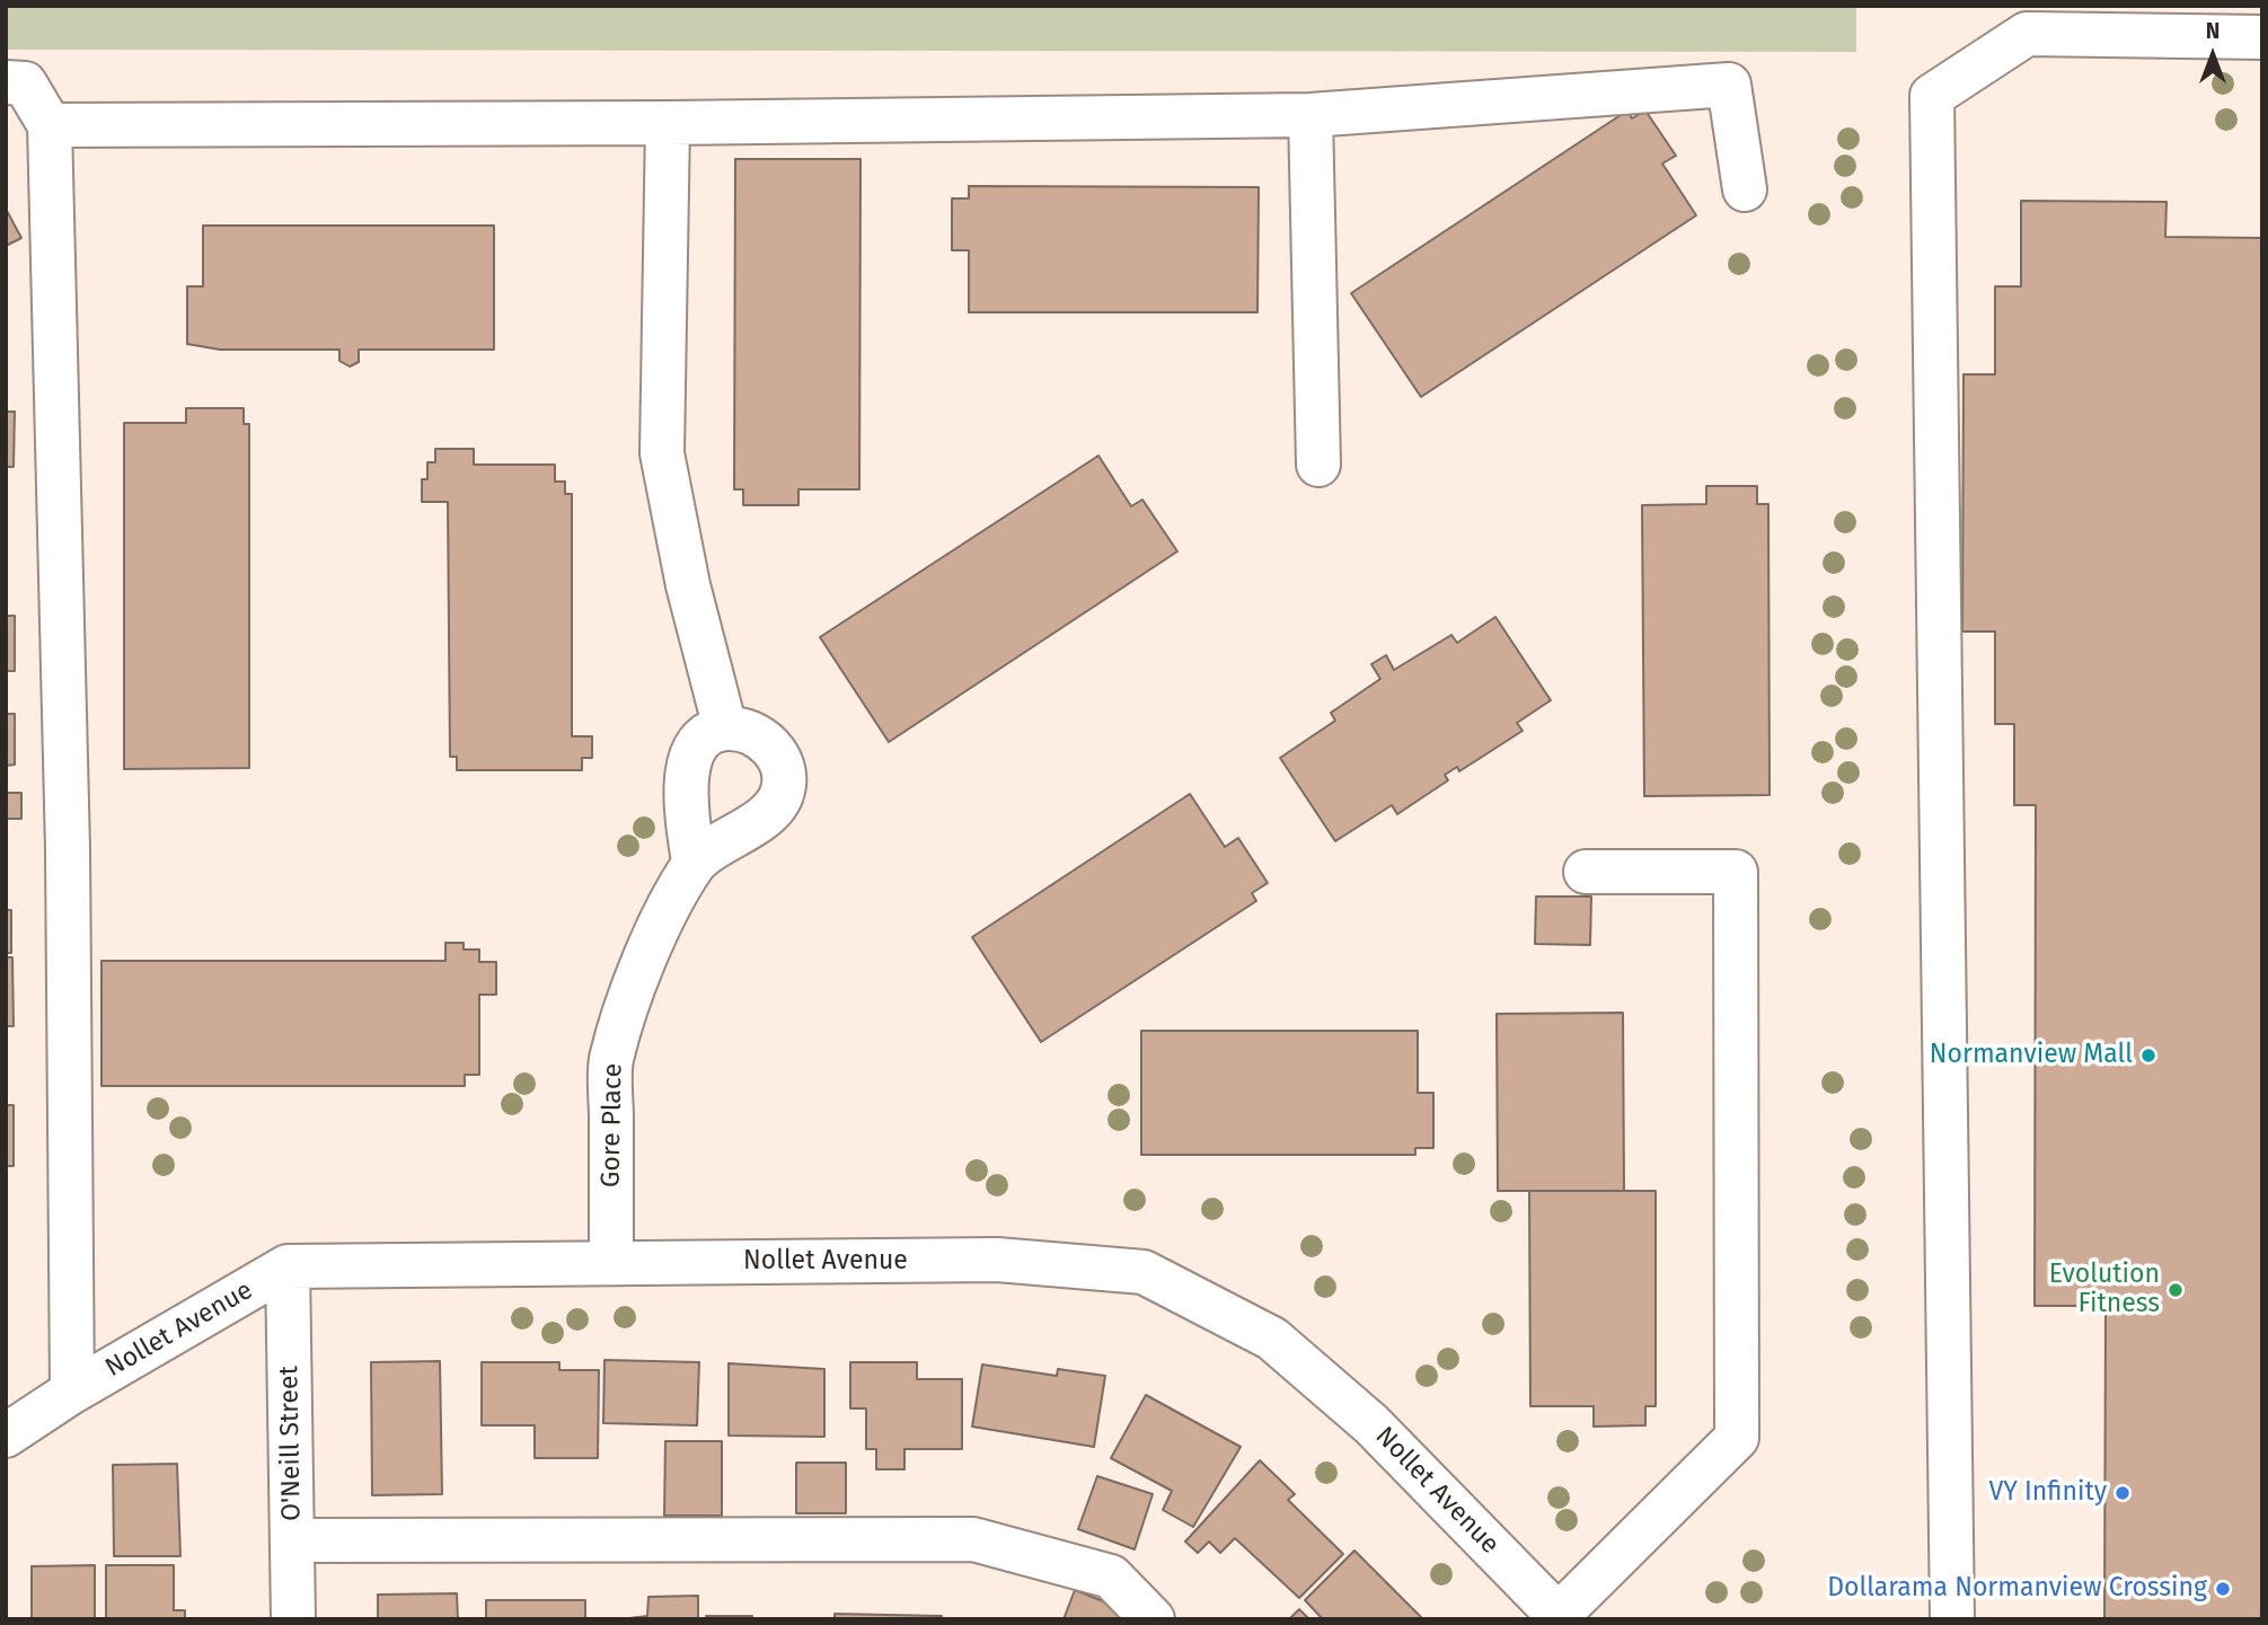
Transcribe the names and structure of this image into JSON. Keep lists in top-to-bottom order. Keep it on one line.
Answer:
{"streets":{"street":["Gore Place","Nollet Avenue","O'Neill Street"]},"crossings":[["Gore Place","Nollet Avenue"],["Nollet Avenue","O'Neill Street"]],"places":["Normanview Mall","Evolution Fitness","VY Infinity","Dollarama Normanview Crossing"],"north":"top"}
